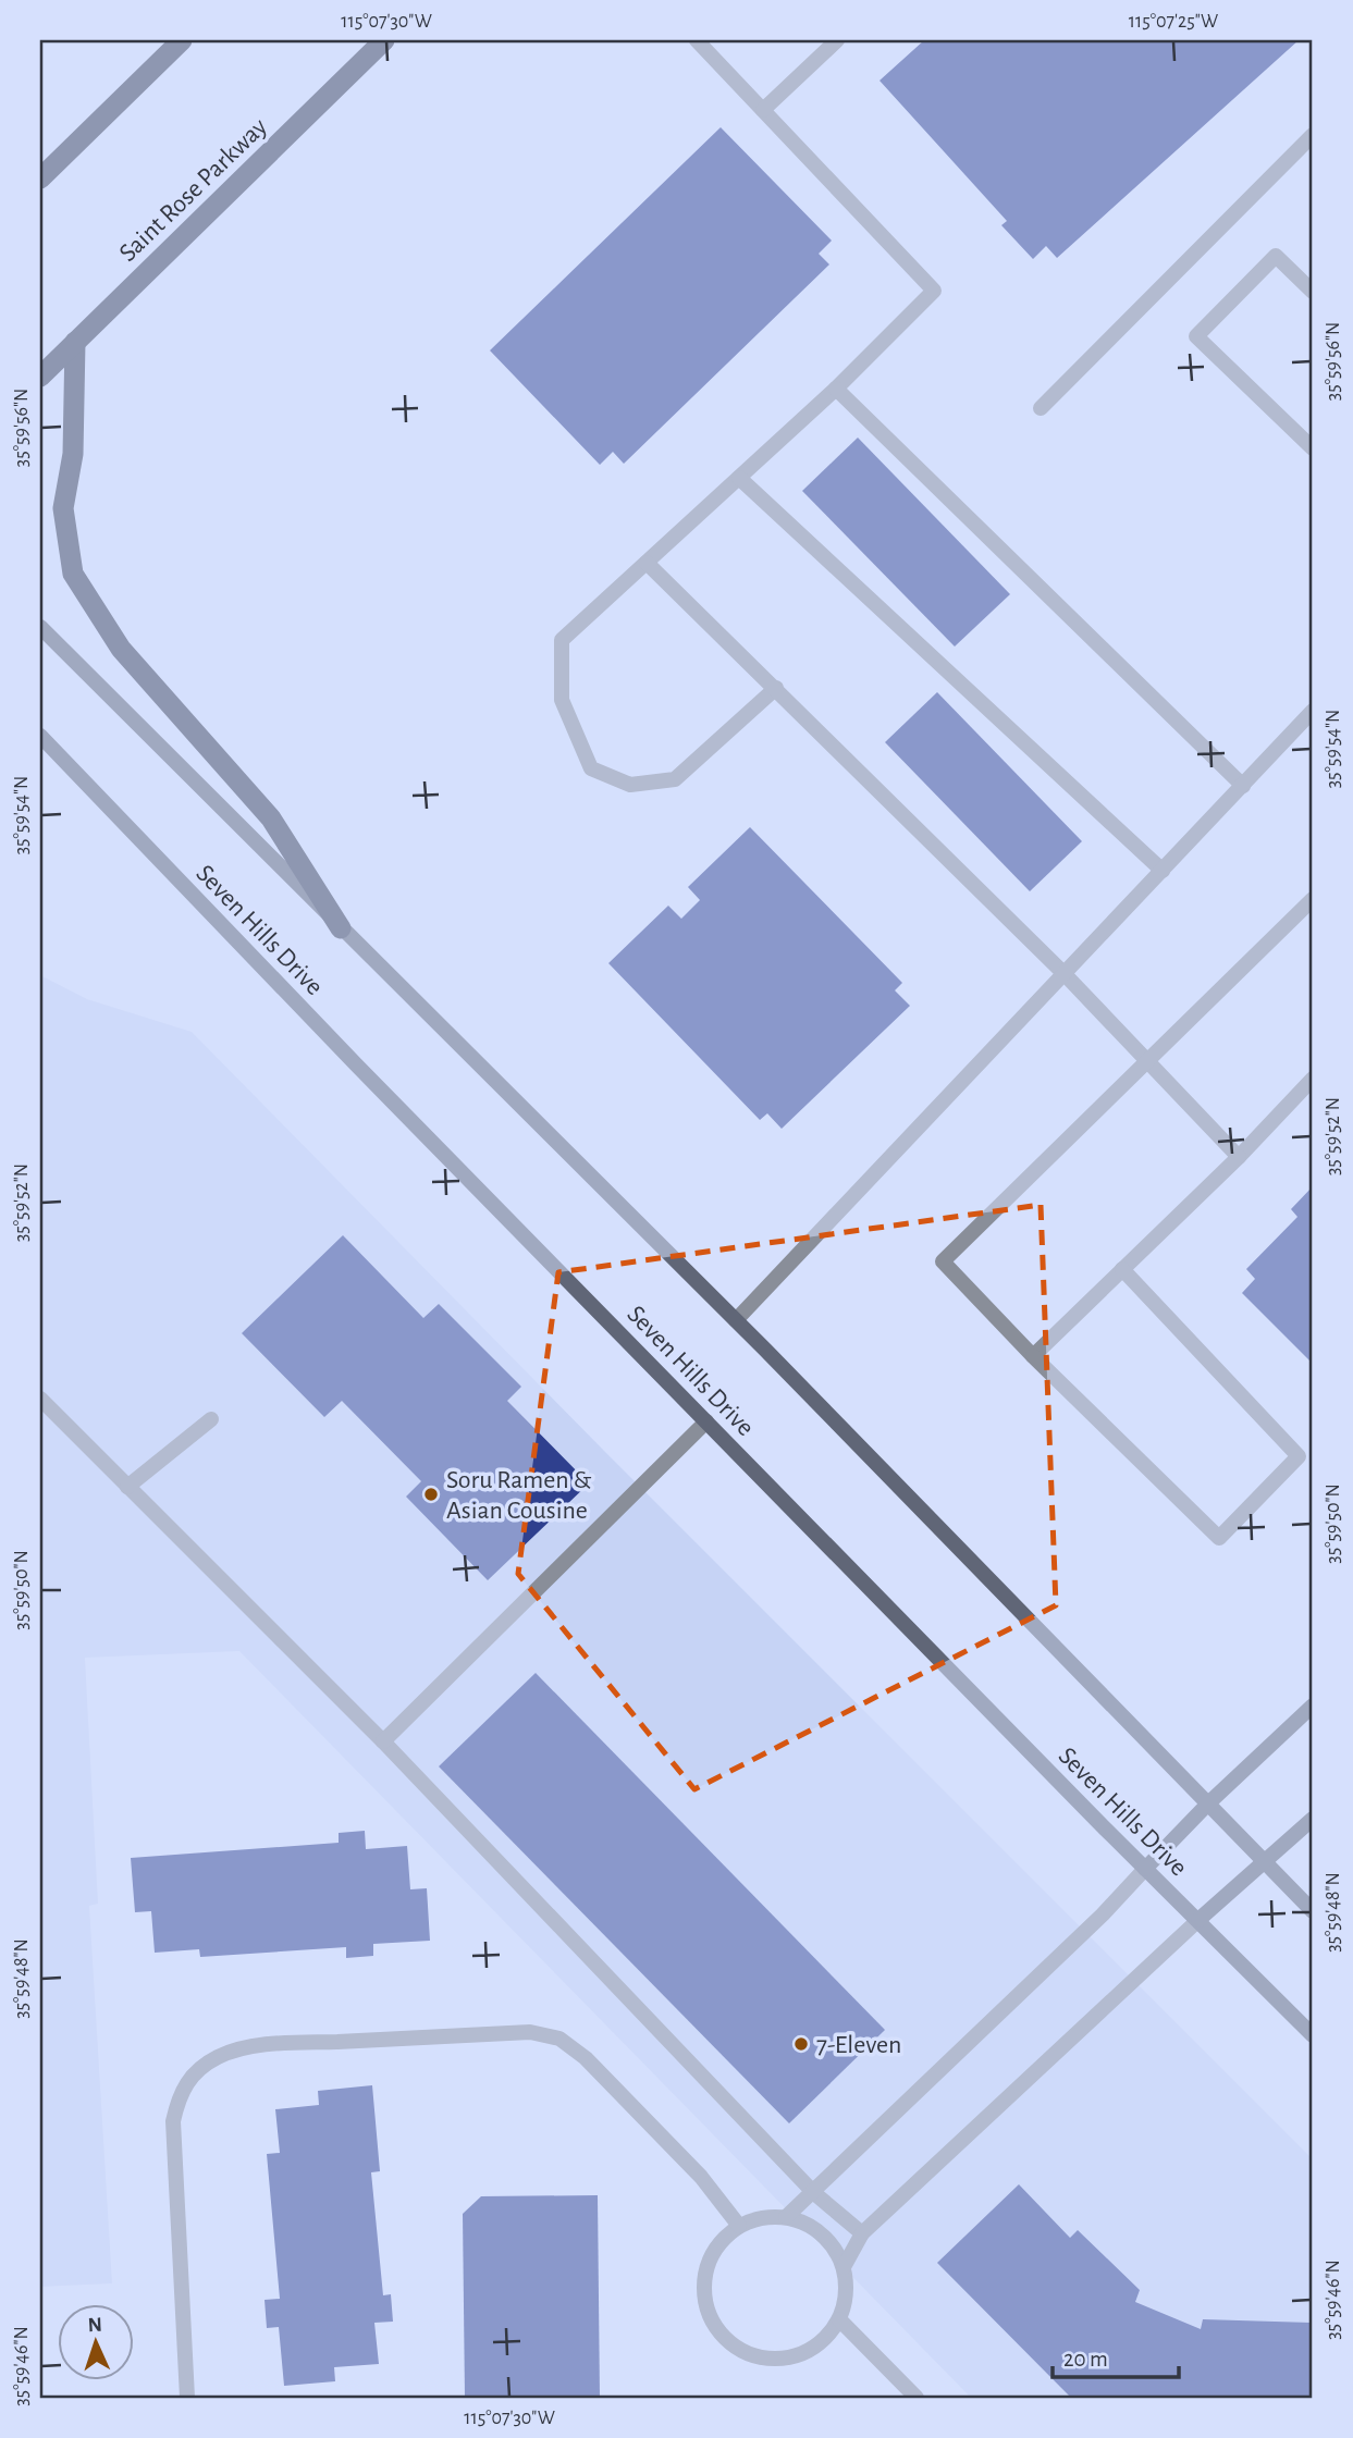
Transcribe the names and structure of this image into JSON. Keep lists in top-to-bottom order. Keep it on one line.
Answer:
{"streets":{"highway":["Saint Rose Parkway"],"main road":["Seven Hills Drive"]},"places":["Soru Ramen & Asian Cousine","7-Eleven"],"scale_bar":"20 m","north":"top","coordinates":["115°07'30\"W","115°07'25\"W","35°59'56\"N","35°59'54\"N","35°59'52\"N","35°59'50\"N","35°59'48\"N","35°59'46\"N"]}
